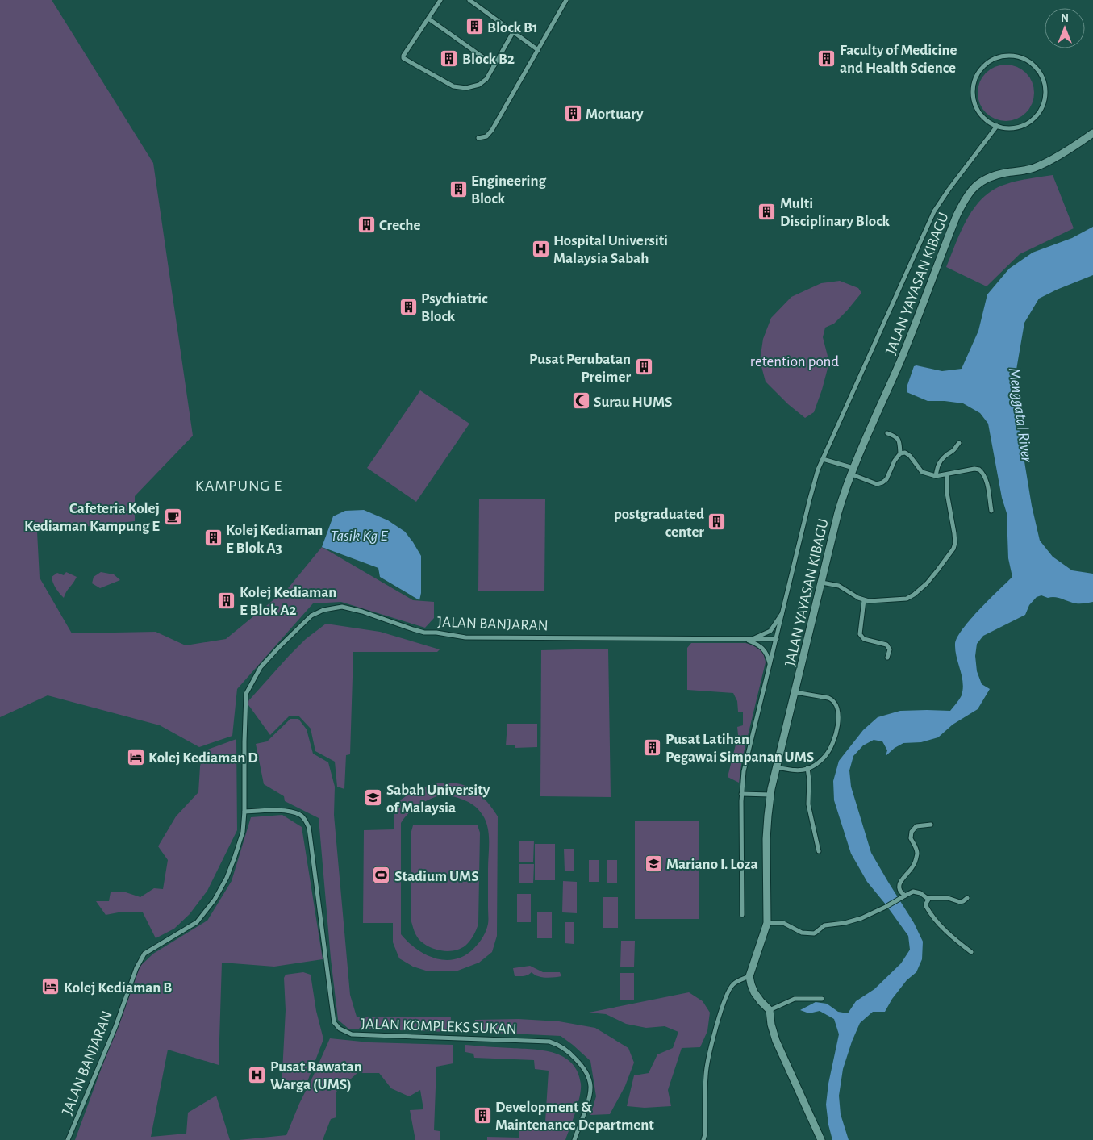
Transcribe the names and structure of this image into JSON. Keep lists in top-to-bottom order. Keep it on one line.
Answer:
{"streets":{"street":["JALAN YAYASAN KIBAGU","JALAN BANJARAN","JALAN KOMPLEKS SUKAN"]},"crossings":[["JALAN BANJARAN","JALAN KOMPLEKS SUKAN"]],"districts":["KAMPUNG E"],"water":["Menggatal River","Tasik Kg E"],"parks":["retention pond"],"places":{"building":["Block B1","Block B2","Faculty of Medicine and Health Science","Mortuary","Engineering Block","Multi Disciplinary Block","Creche","Psychiatric Block","Pusat Perubatan Preimer","postgraduated center","Kolej Kediaman E Blok A3","Kolej Kediaman E Blok A2","Pusat Latihan Pegawai Simpanan UMS","Development & Maintenance Department"],"hospital":["Hospital Universiti Malaysia Sabah","Pusat Rawatan Warga (UMS)"],"mosque":["Surau HUMS"],"cafe":["Cafeteria Kolej Kediaman Kampung E"],"hotel":["Kolej Kediaman D","Kolej Kediaman B"],"school or university":["Sabah University of Malaysia","Mariano I. Loza"],"sports":["Stadium UMS"]},"north":"top"}
